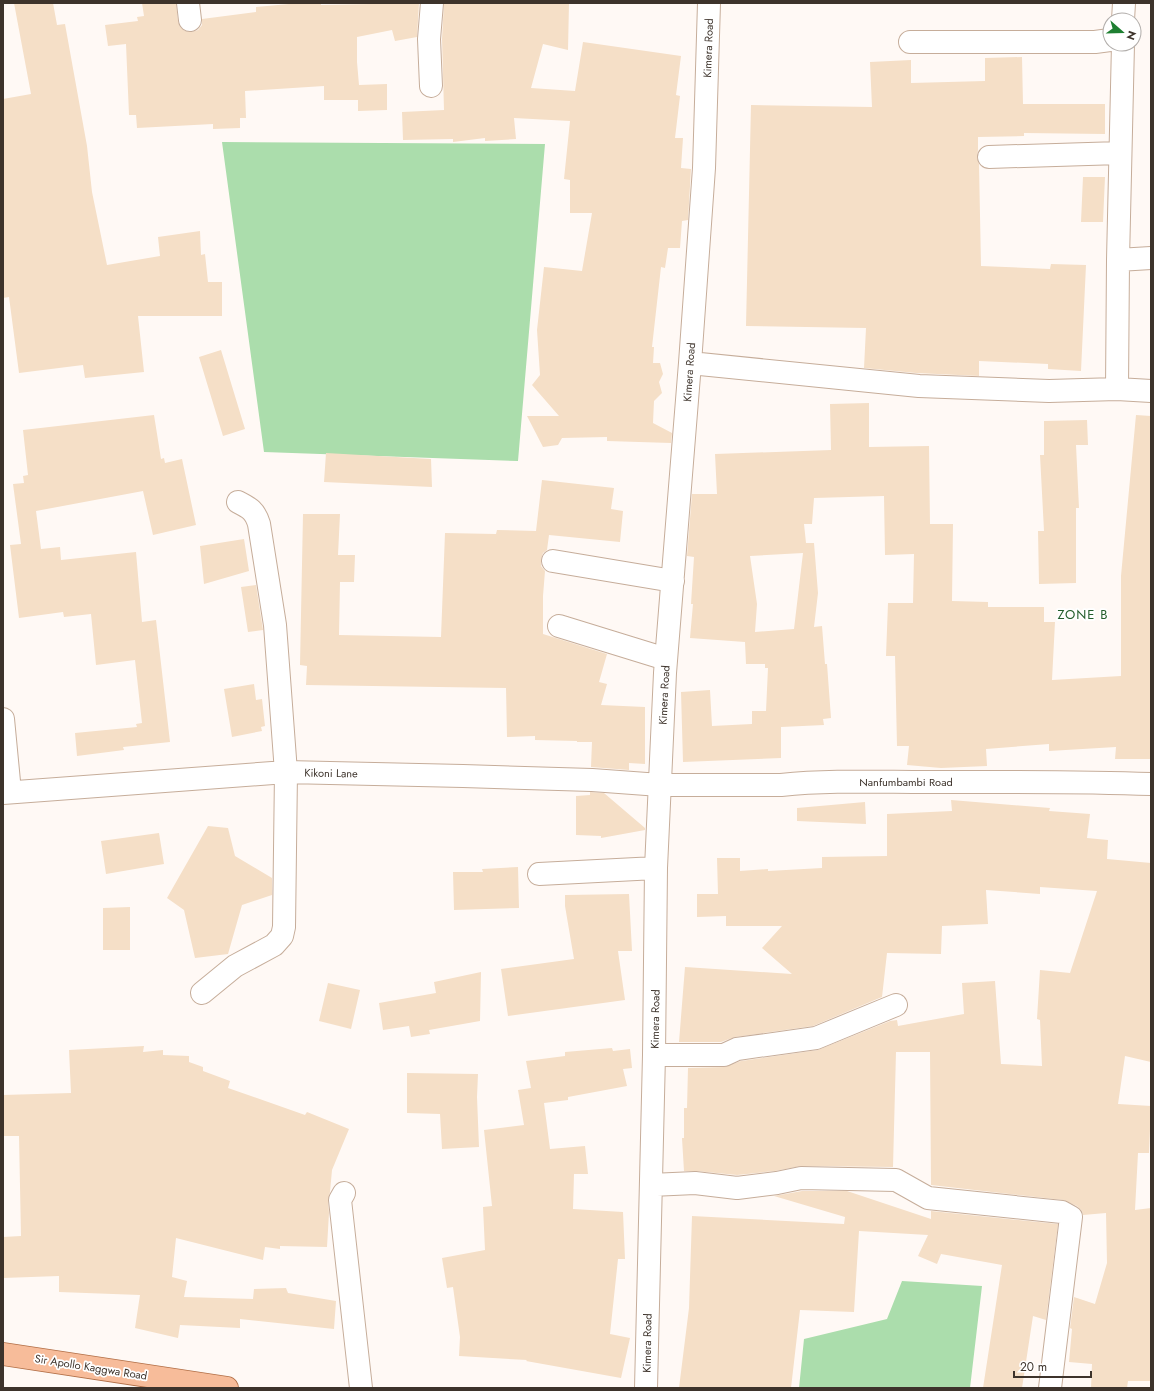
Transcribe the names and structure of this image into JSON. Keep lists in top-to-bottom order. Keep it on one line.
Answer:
{"streets":{"main road":["Sir Apollo Kaggwa Road"],"street":["Kimera Road","Kikoni Lane","Nanfumbambi Road"]},"crossings":[["Kimera Road","Kikoni Lane"],["Kimera Road","Nanfumbambi Road"],["Kikoni Lane","Nanfumbambi Road"]],"districts":["ZONE B"],"scale_bar":"20 m","north":"right"}
